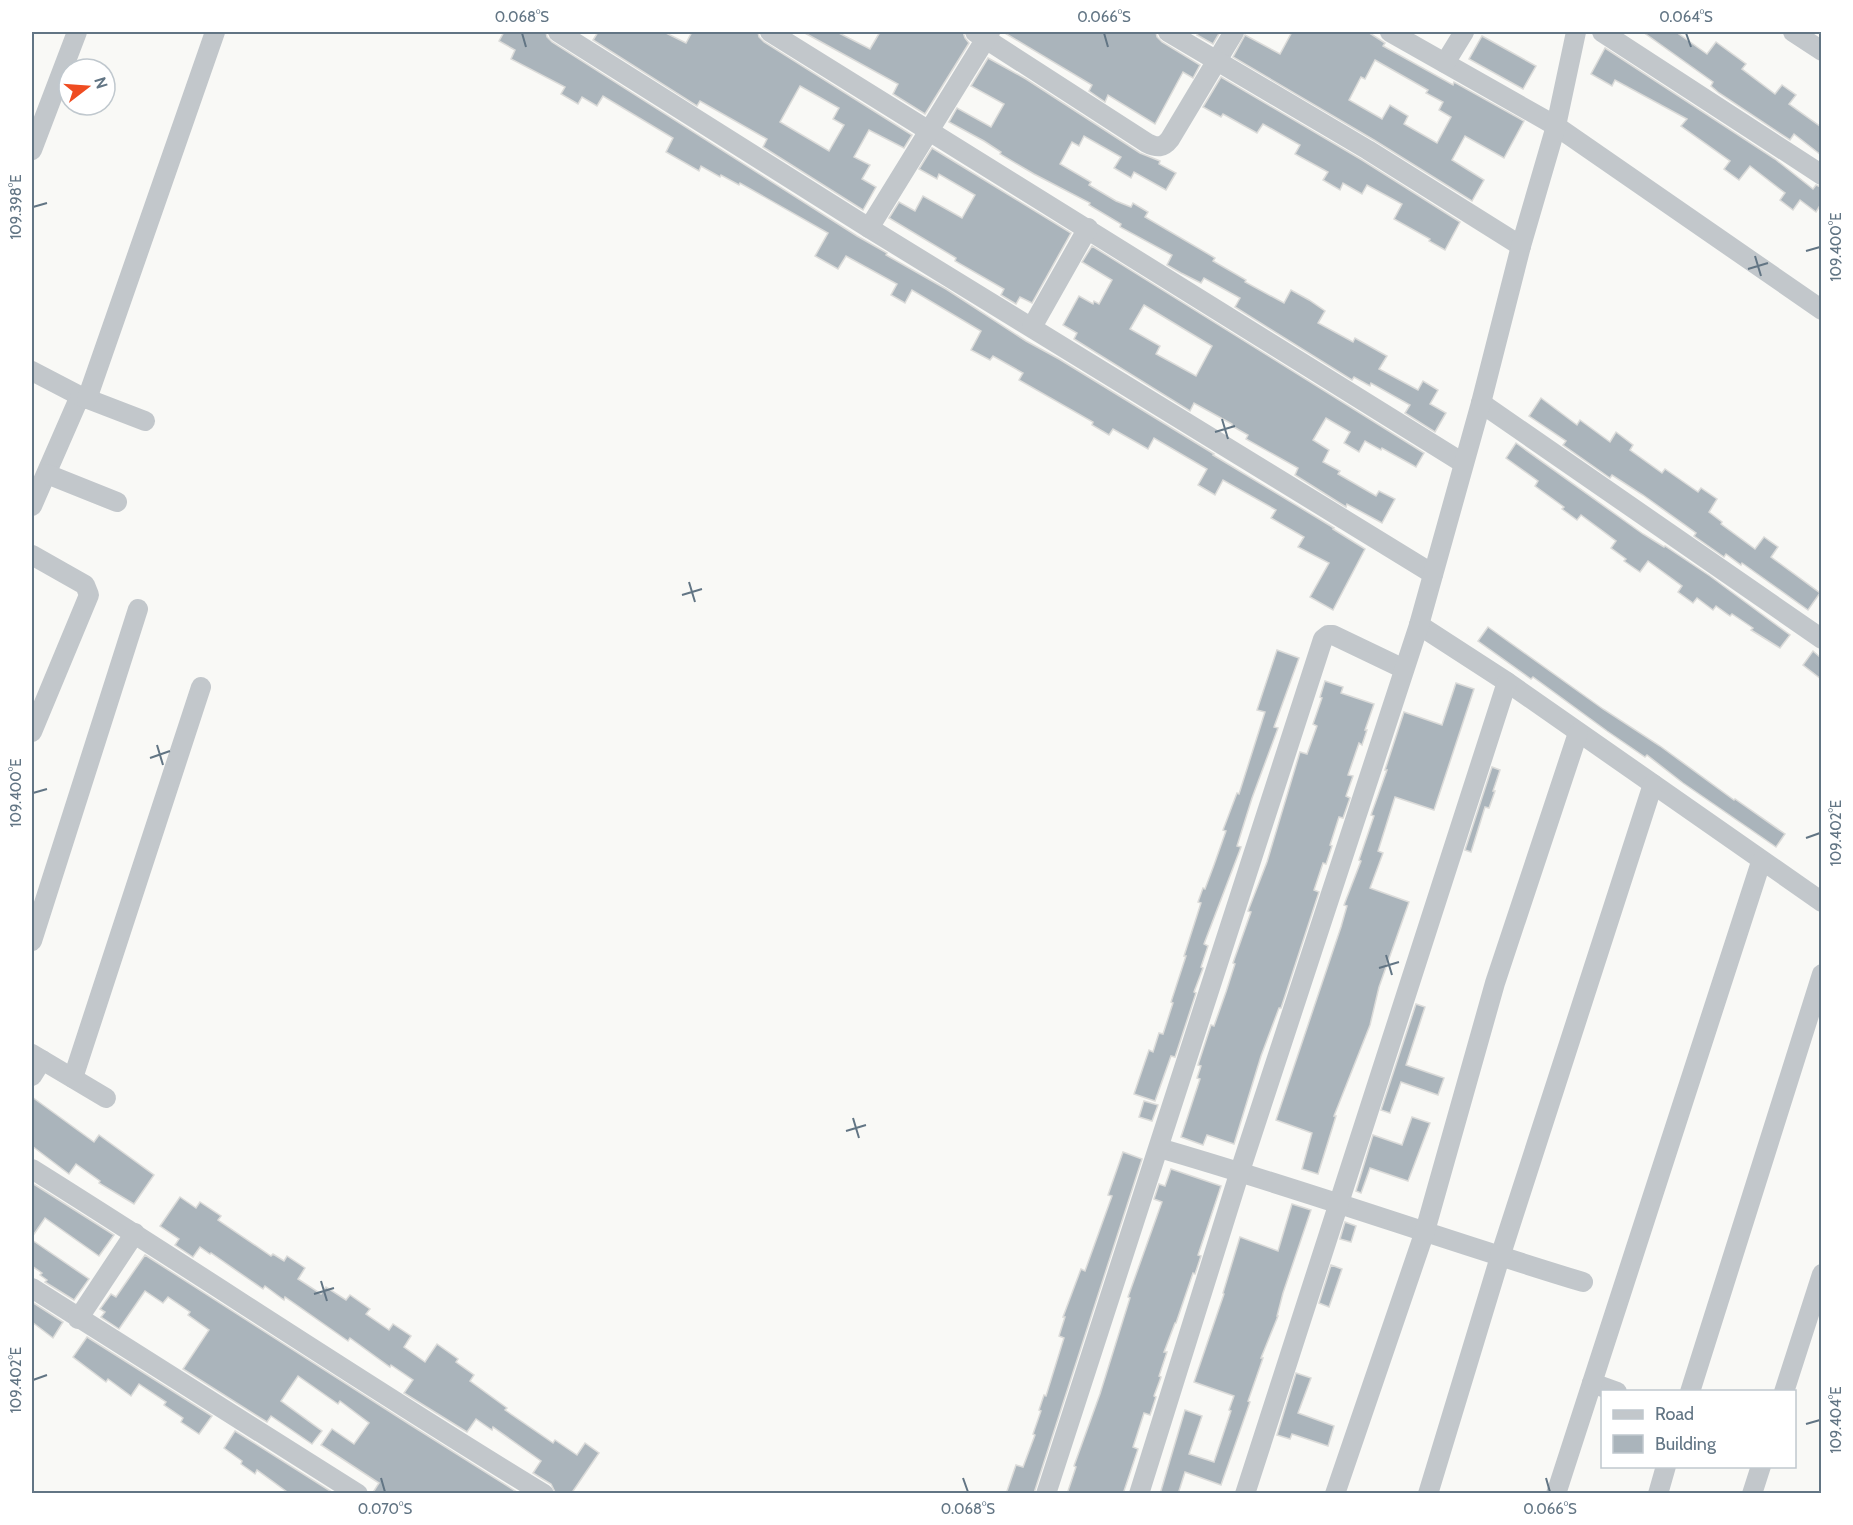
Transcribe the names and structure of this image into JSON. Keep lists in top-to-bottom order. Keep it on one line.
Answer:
{"legend":["Road","Building"],"north":"right","coordinates":["0.068°S","0.066°S","0.064°S","109.398°E","109.400°E","109.402°E","109.404°E","0.070°S"]}
